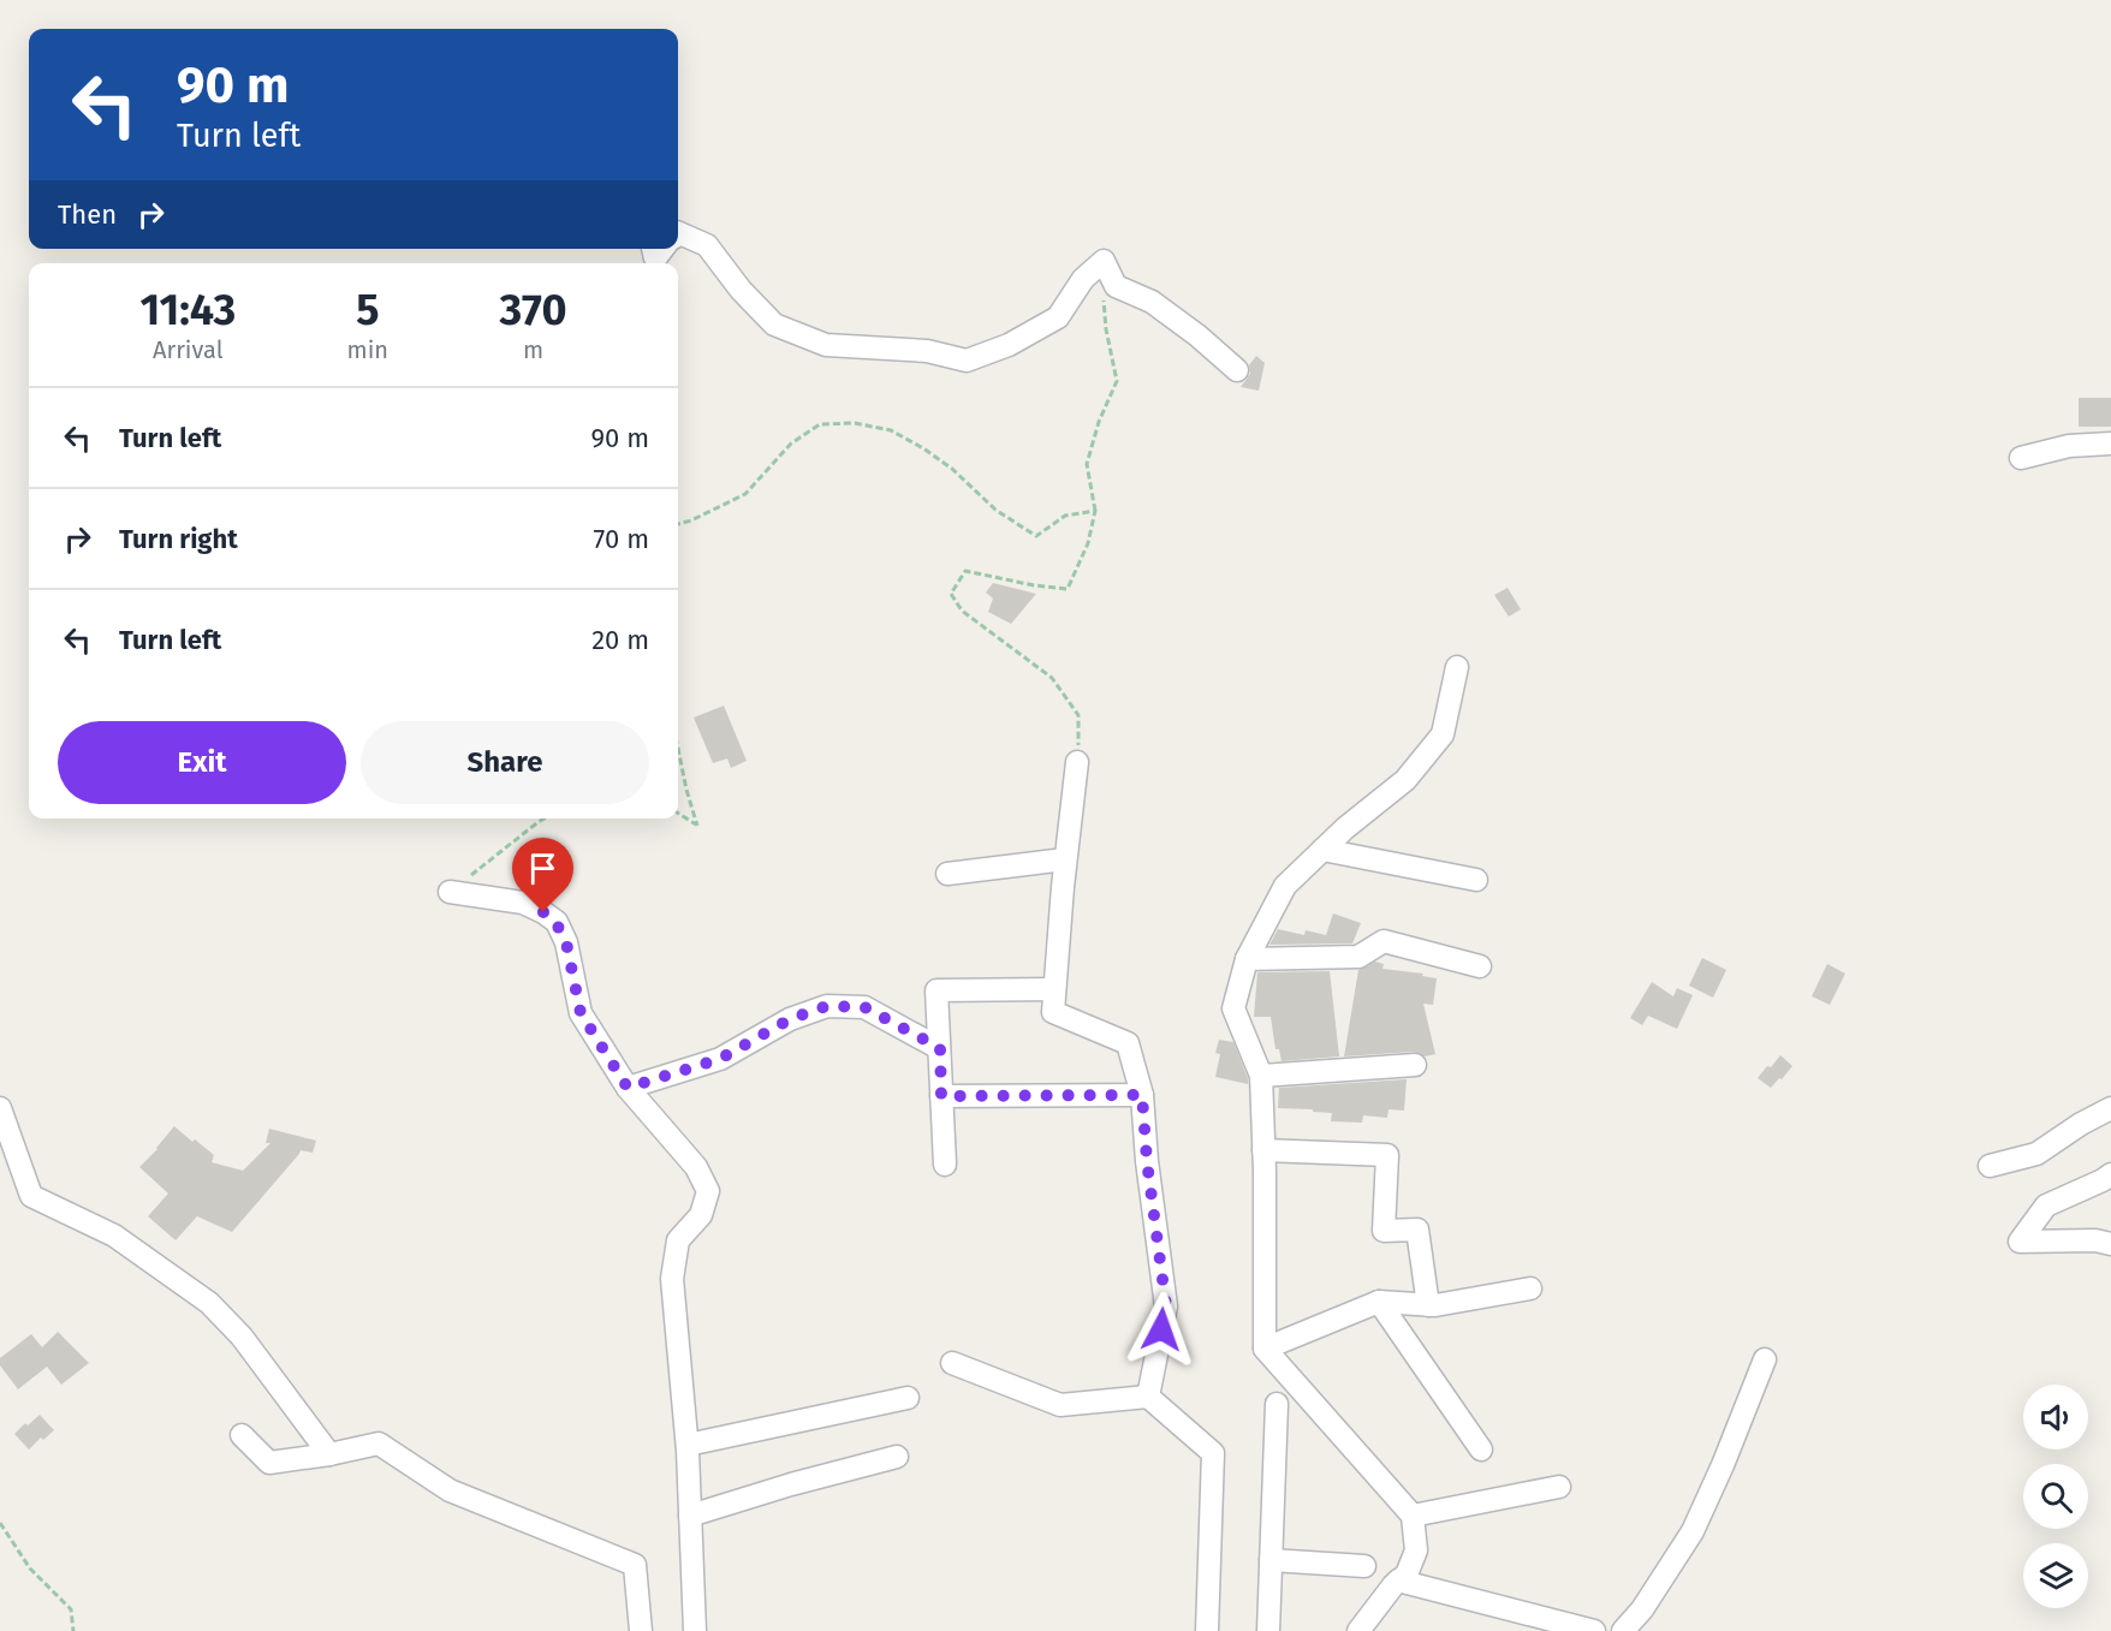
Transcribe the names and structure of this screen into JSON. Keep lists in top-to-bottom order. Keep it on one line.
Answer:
{"page":{"turn":["90 m","Turn left"],"then":"Then","eta":["11:43","Arrival","5","min","370","m"],"list":[{"name":"Turn left","value":"90 m"},{"name":"Turn right","value":"70 m"},{"name":"Turn left","value":"20 m"}],"buttons":["Exit","Share"]}}
